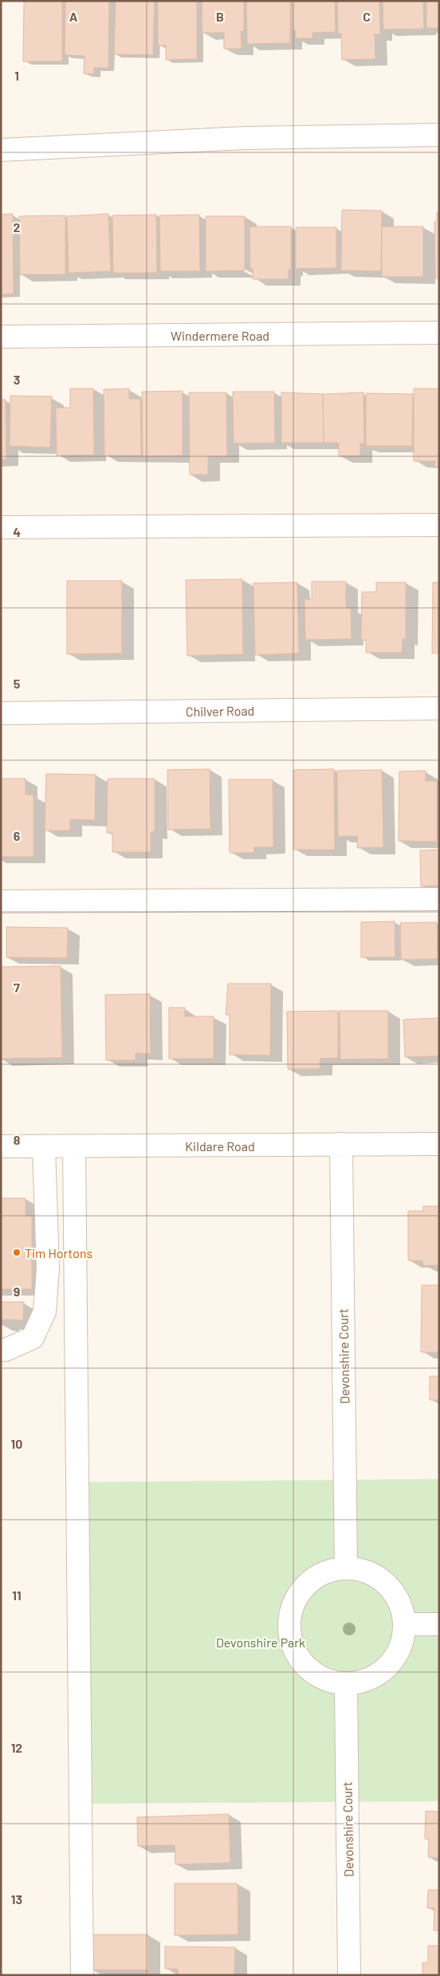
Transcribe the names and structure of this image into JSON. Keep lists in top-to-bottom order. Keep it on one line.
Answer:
{"streets":{"street":["Windermere Road","Chilver Road","Kildare Road","Devonshire Court"]},"crossings":[["Kildare Road","Devonshire Court"]],"parks":["Devonshire Park"],"places":["Tim Hortons"],"grid":{"columns":["A","B","C"],"rows":["1","2","3","4","5","6","7","8","9","10","11","12","13"]}}
